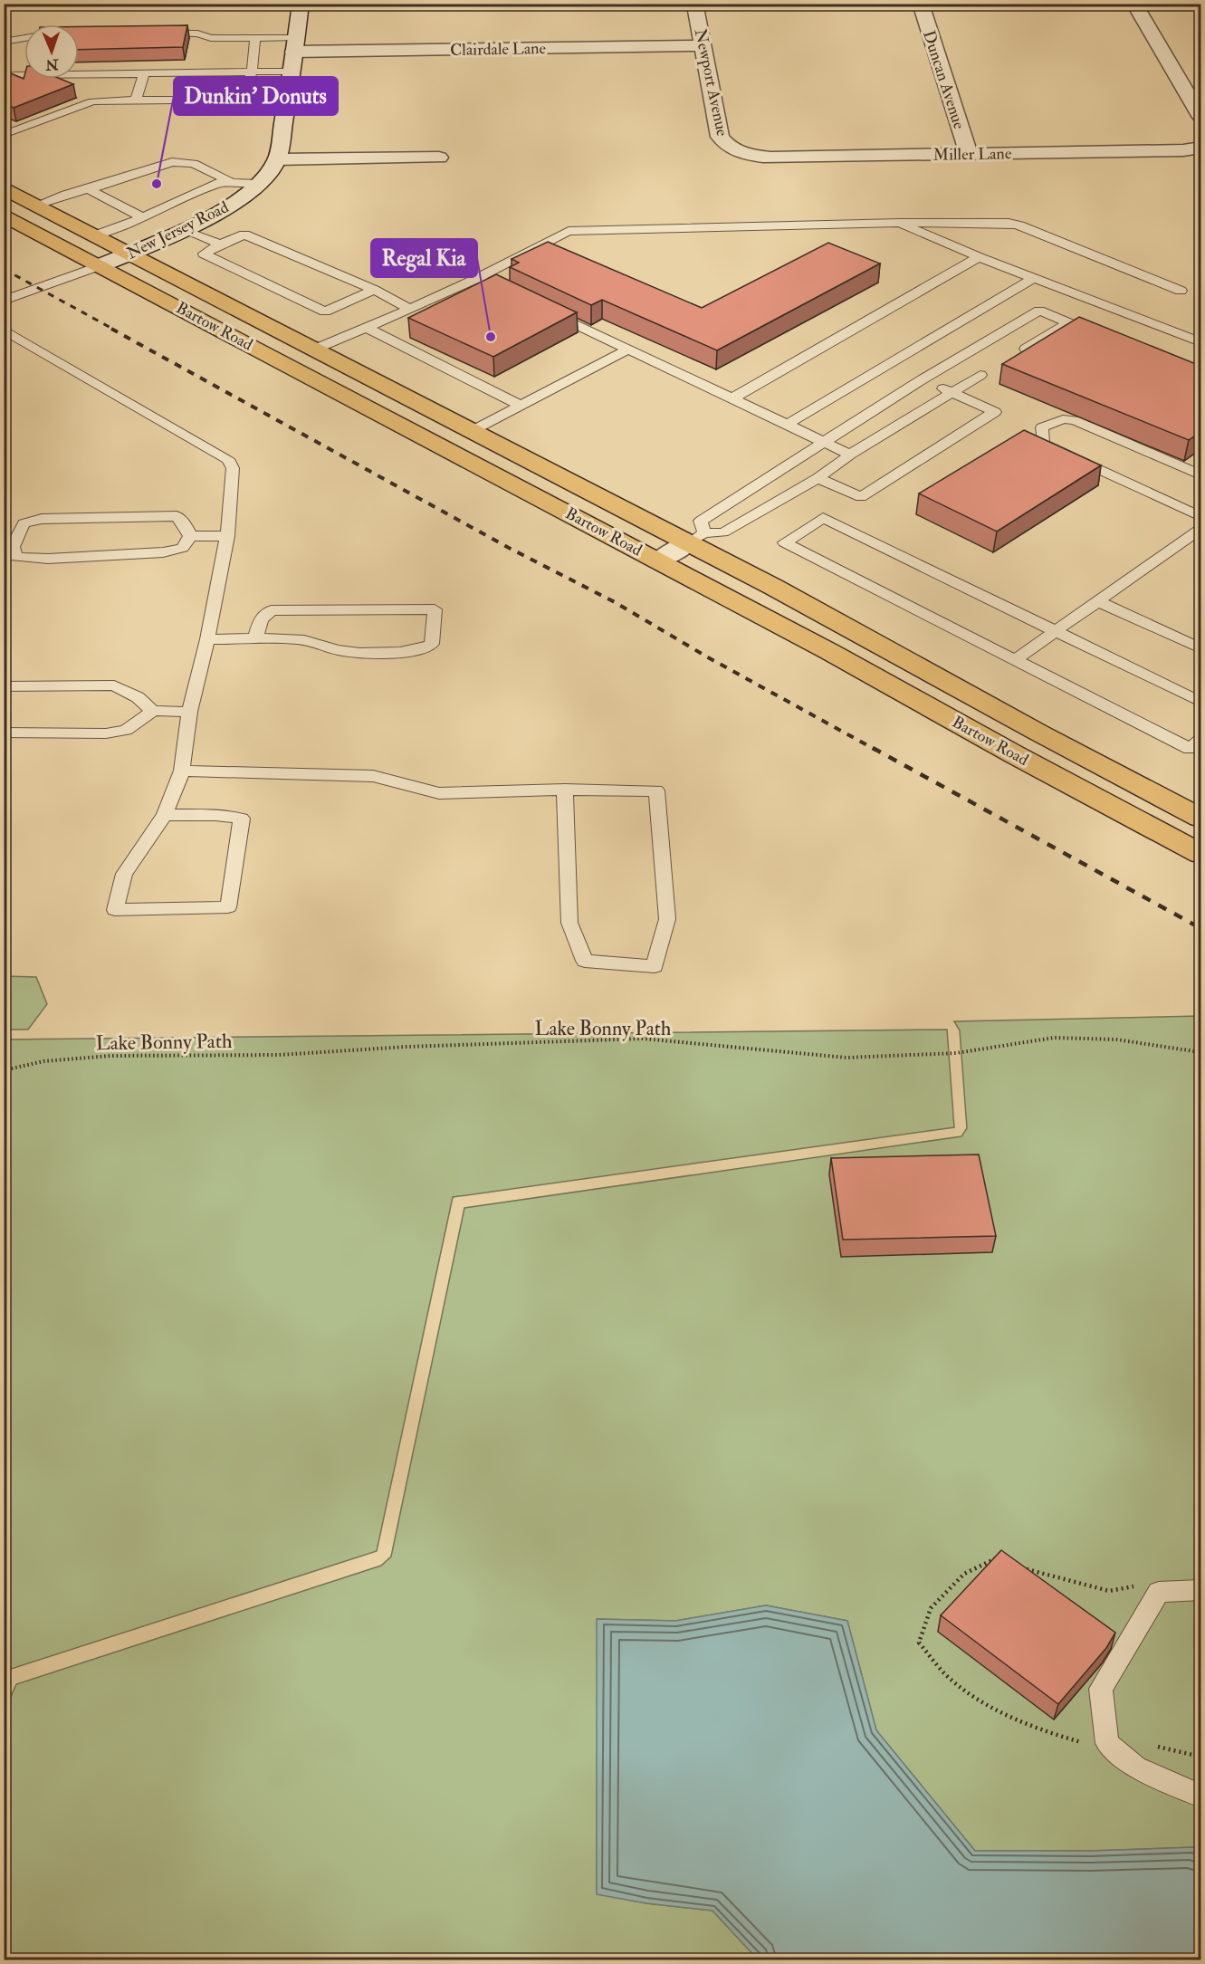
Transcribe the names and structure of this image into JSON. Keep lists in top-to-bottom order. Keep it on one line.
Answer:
{"streets":{"main road":["Bartow Road"],"street":["Clairdale Lane","Duncan Avenue","Newport Avenue","Miller Lane","New Jersey Road"],"path":["Lake Bonny Path"]},"crossings":[["Clairdale Lane","Newport Avenue"],["Clairdale Lane","New Jersey Road"],["Duncan Avenue","Miller Lane"],["Newport Avenue","Miller Lane"],["New Jersey Road","Bartow Road"]],"places":["Dunkin' Donuts","Regal Kia"],"north":"bottom"}
